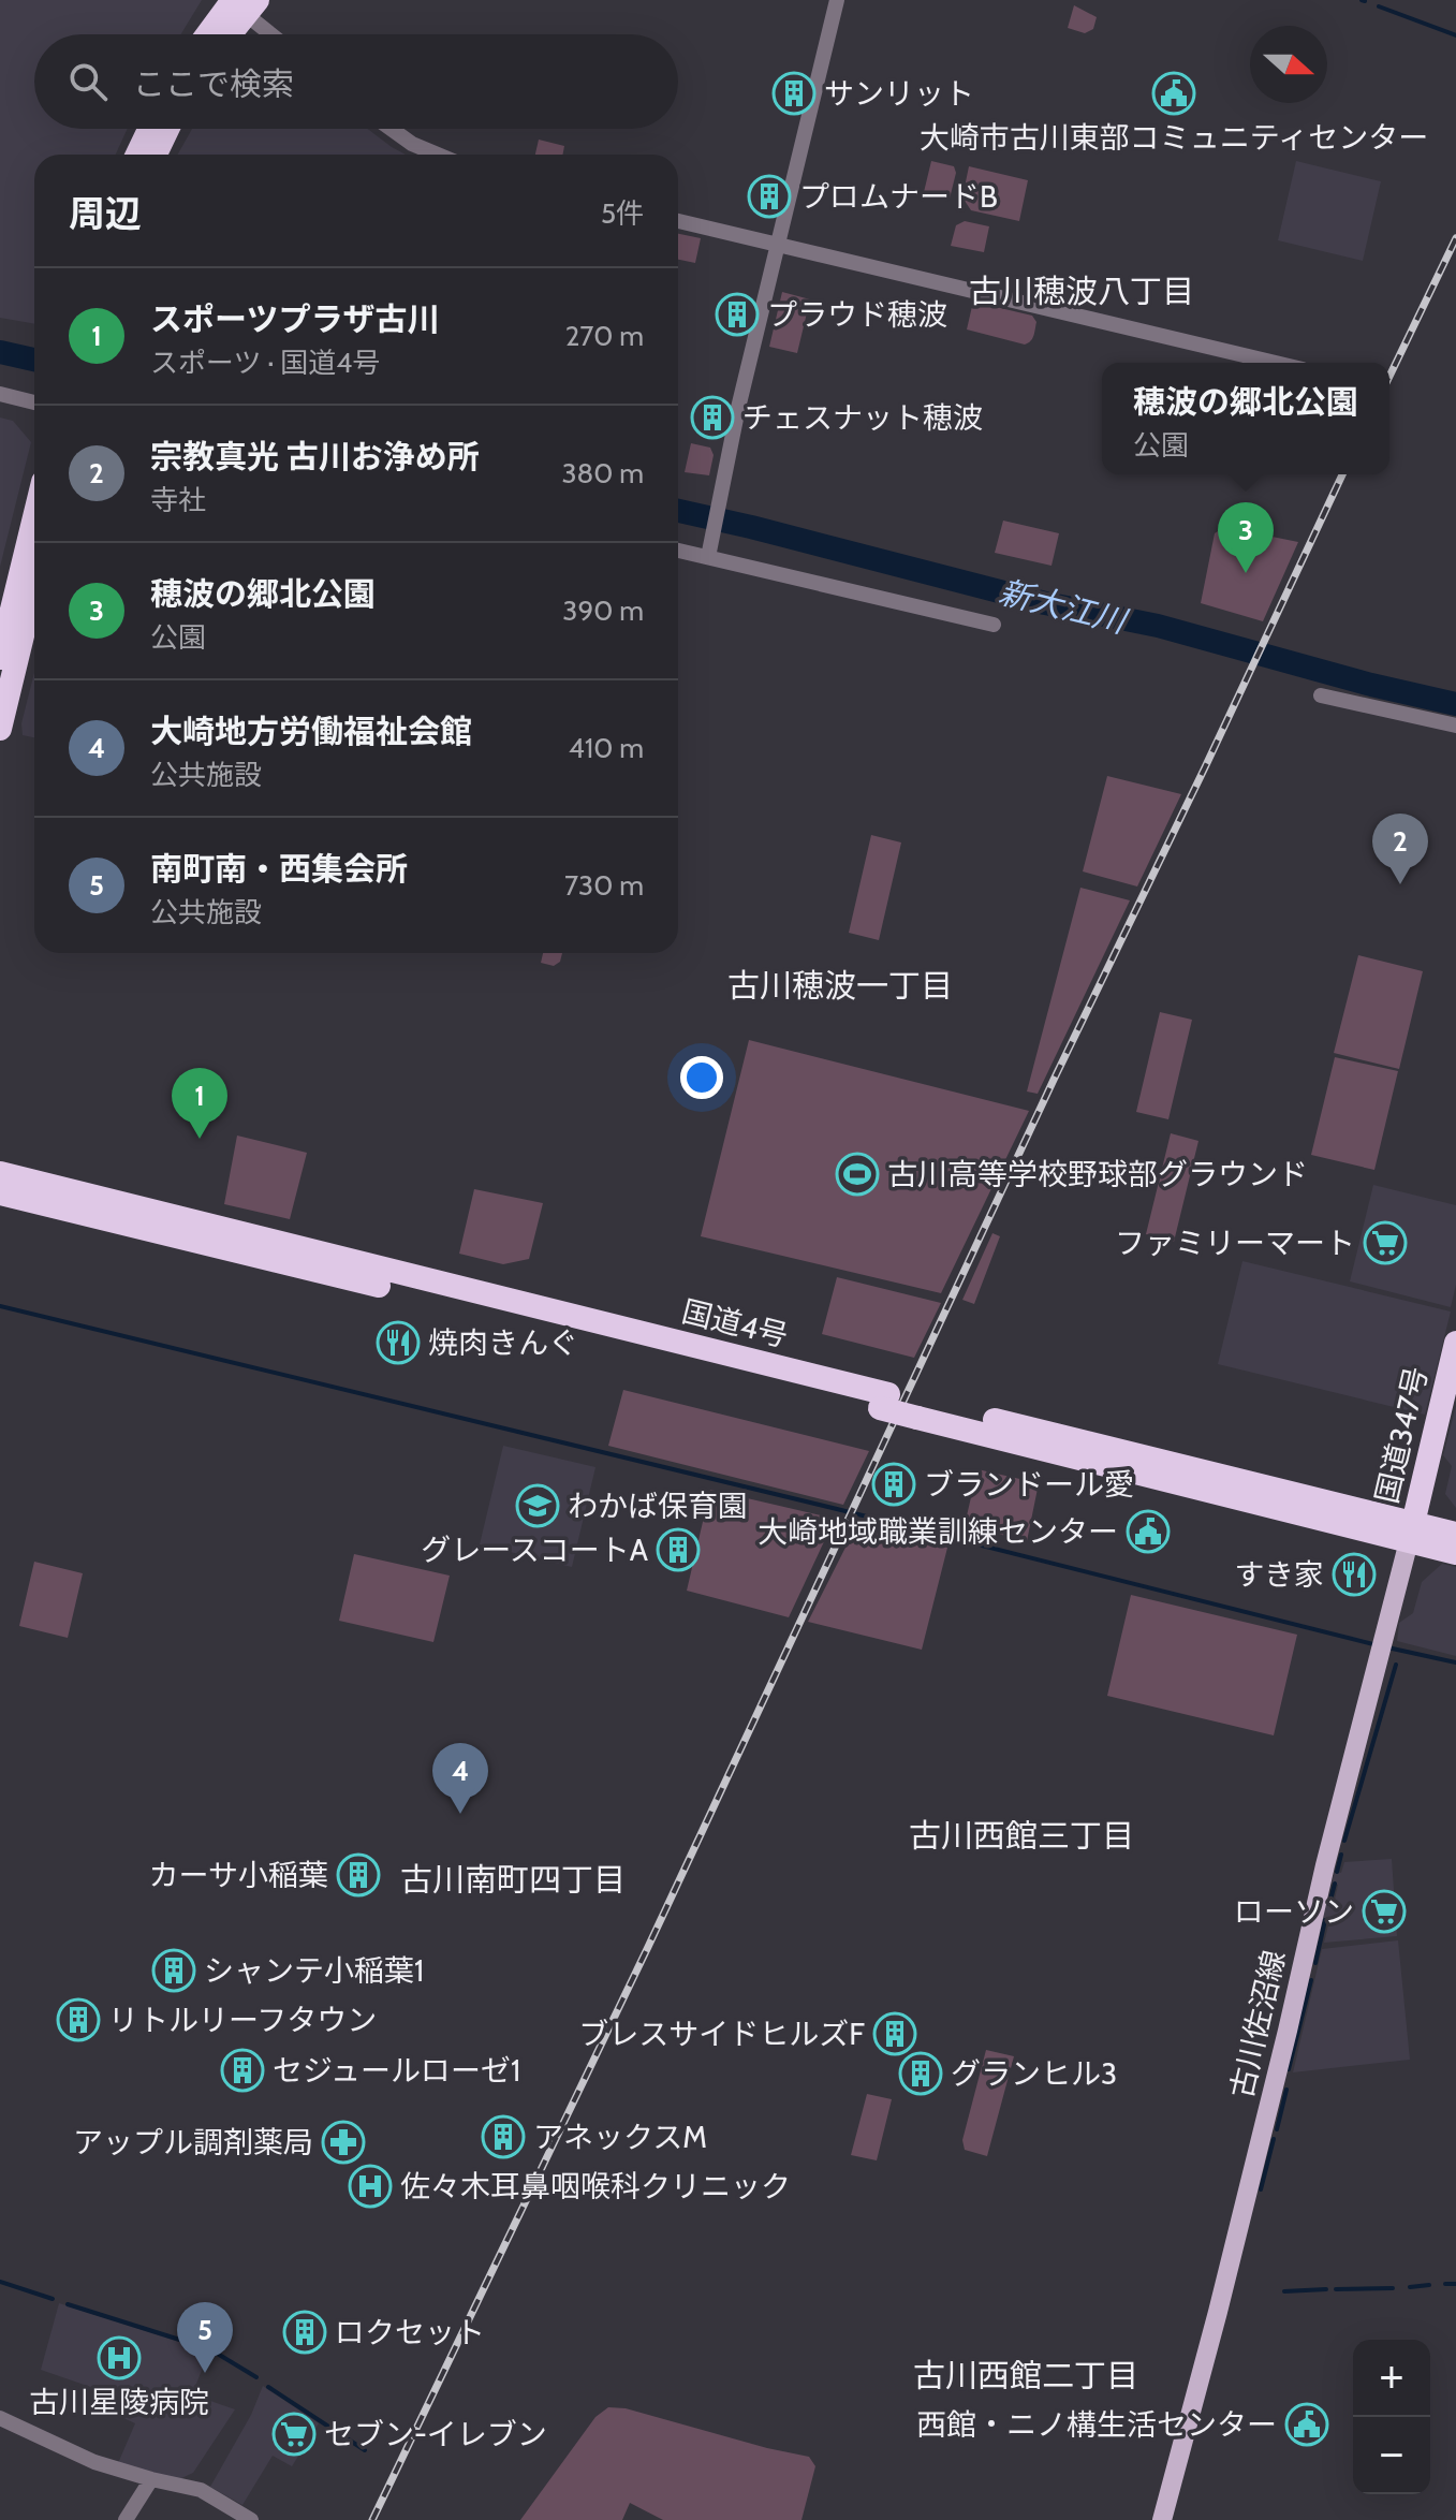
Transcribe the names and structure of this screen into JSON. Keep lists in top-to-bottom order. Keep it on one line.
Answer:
{"streets":{"highway":["国道4号","国道347号"],"main road":["古川佐沼線"]},"crossings":[["国道4号","国道347号"],["国道4号","古川佐沼線"],["国道347号","古川佐沼線"]],"districts":["古川穂波八丁目","古川穂波一丁目","古川西館三丁目","古川南町四丁目","古川西館二丁目"],"water":["新大江川"],"places":{"building":["サンリット","プロムナードB","プラウド穂波","チェスナット穂波","ブランドール愛","グレースコートA","カーサ小稲葉","シャンテ小稲葉1","リトルリーフタウン","ブレスサイドヒルズF","セジュールローゼ1","グランヒル3","アネックスM","ロクセット"],"public building":["大崎市古川東部コミュニティセンター","大崎地域職業訓練センター","西館・ニノ構生活センター"],"sports":["古川高等学校野球部グラウンド"],"supermarket":["ファミリーマート","ローソン","セブン-イレブン"],"restaurant":["焼肉きんぐ","すき家"],"school or university":["わかば保育園"],"pharmacy":["アップル調剤薬局"],"hospital":["佐々木耳鼻咽喉科クリニック","古川星陵病院"]},"north":"right","page":{"search":"ここで検索","heading":["周辺","5件"],"list":[{"mark":"1","name":"スポーツプラザ古川","note":"スポーツ · 国道4号","value":"270 m"},{"mark":"2","name":"宗教真光 古川お浄め所","note":"寺社","value":"380 m"},{"mark":"3","name":"穂波の郷北公園","note":"公園","value":"390 m"},{"mark":"4","name":"大崎地方労働福祉会館","note":"公共施設","value":"410 m"},{"mark":"5","name":"南町南・西集会所","note":"公共施設","value":"730 m"}],"popup":["穂波の郷北公園","公園"],"pins":["3","2","1","4","5"],"map_buttons":["+","−"]}}
